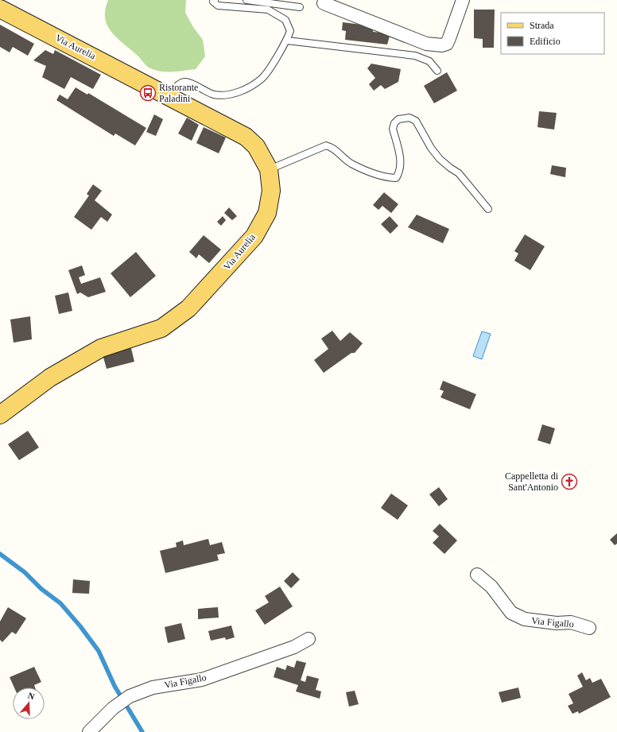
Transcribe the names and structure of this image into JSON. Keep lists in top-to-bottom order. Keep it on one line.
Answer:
{"streets":{"main road":["Via Aurelia"],"street":["Via Figallo"]},"places":{"bus stop":["Ristorante Paladini"],"church":["Cappelletta di Sant'Antonio"]},"legend":["Strada","Edificio"],"north":"top"}
